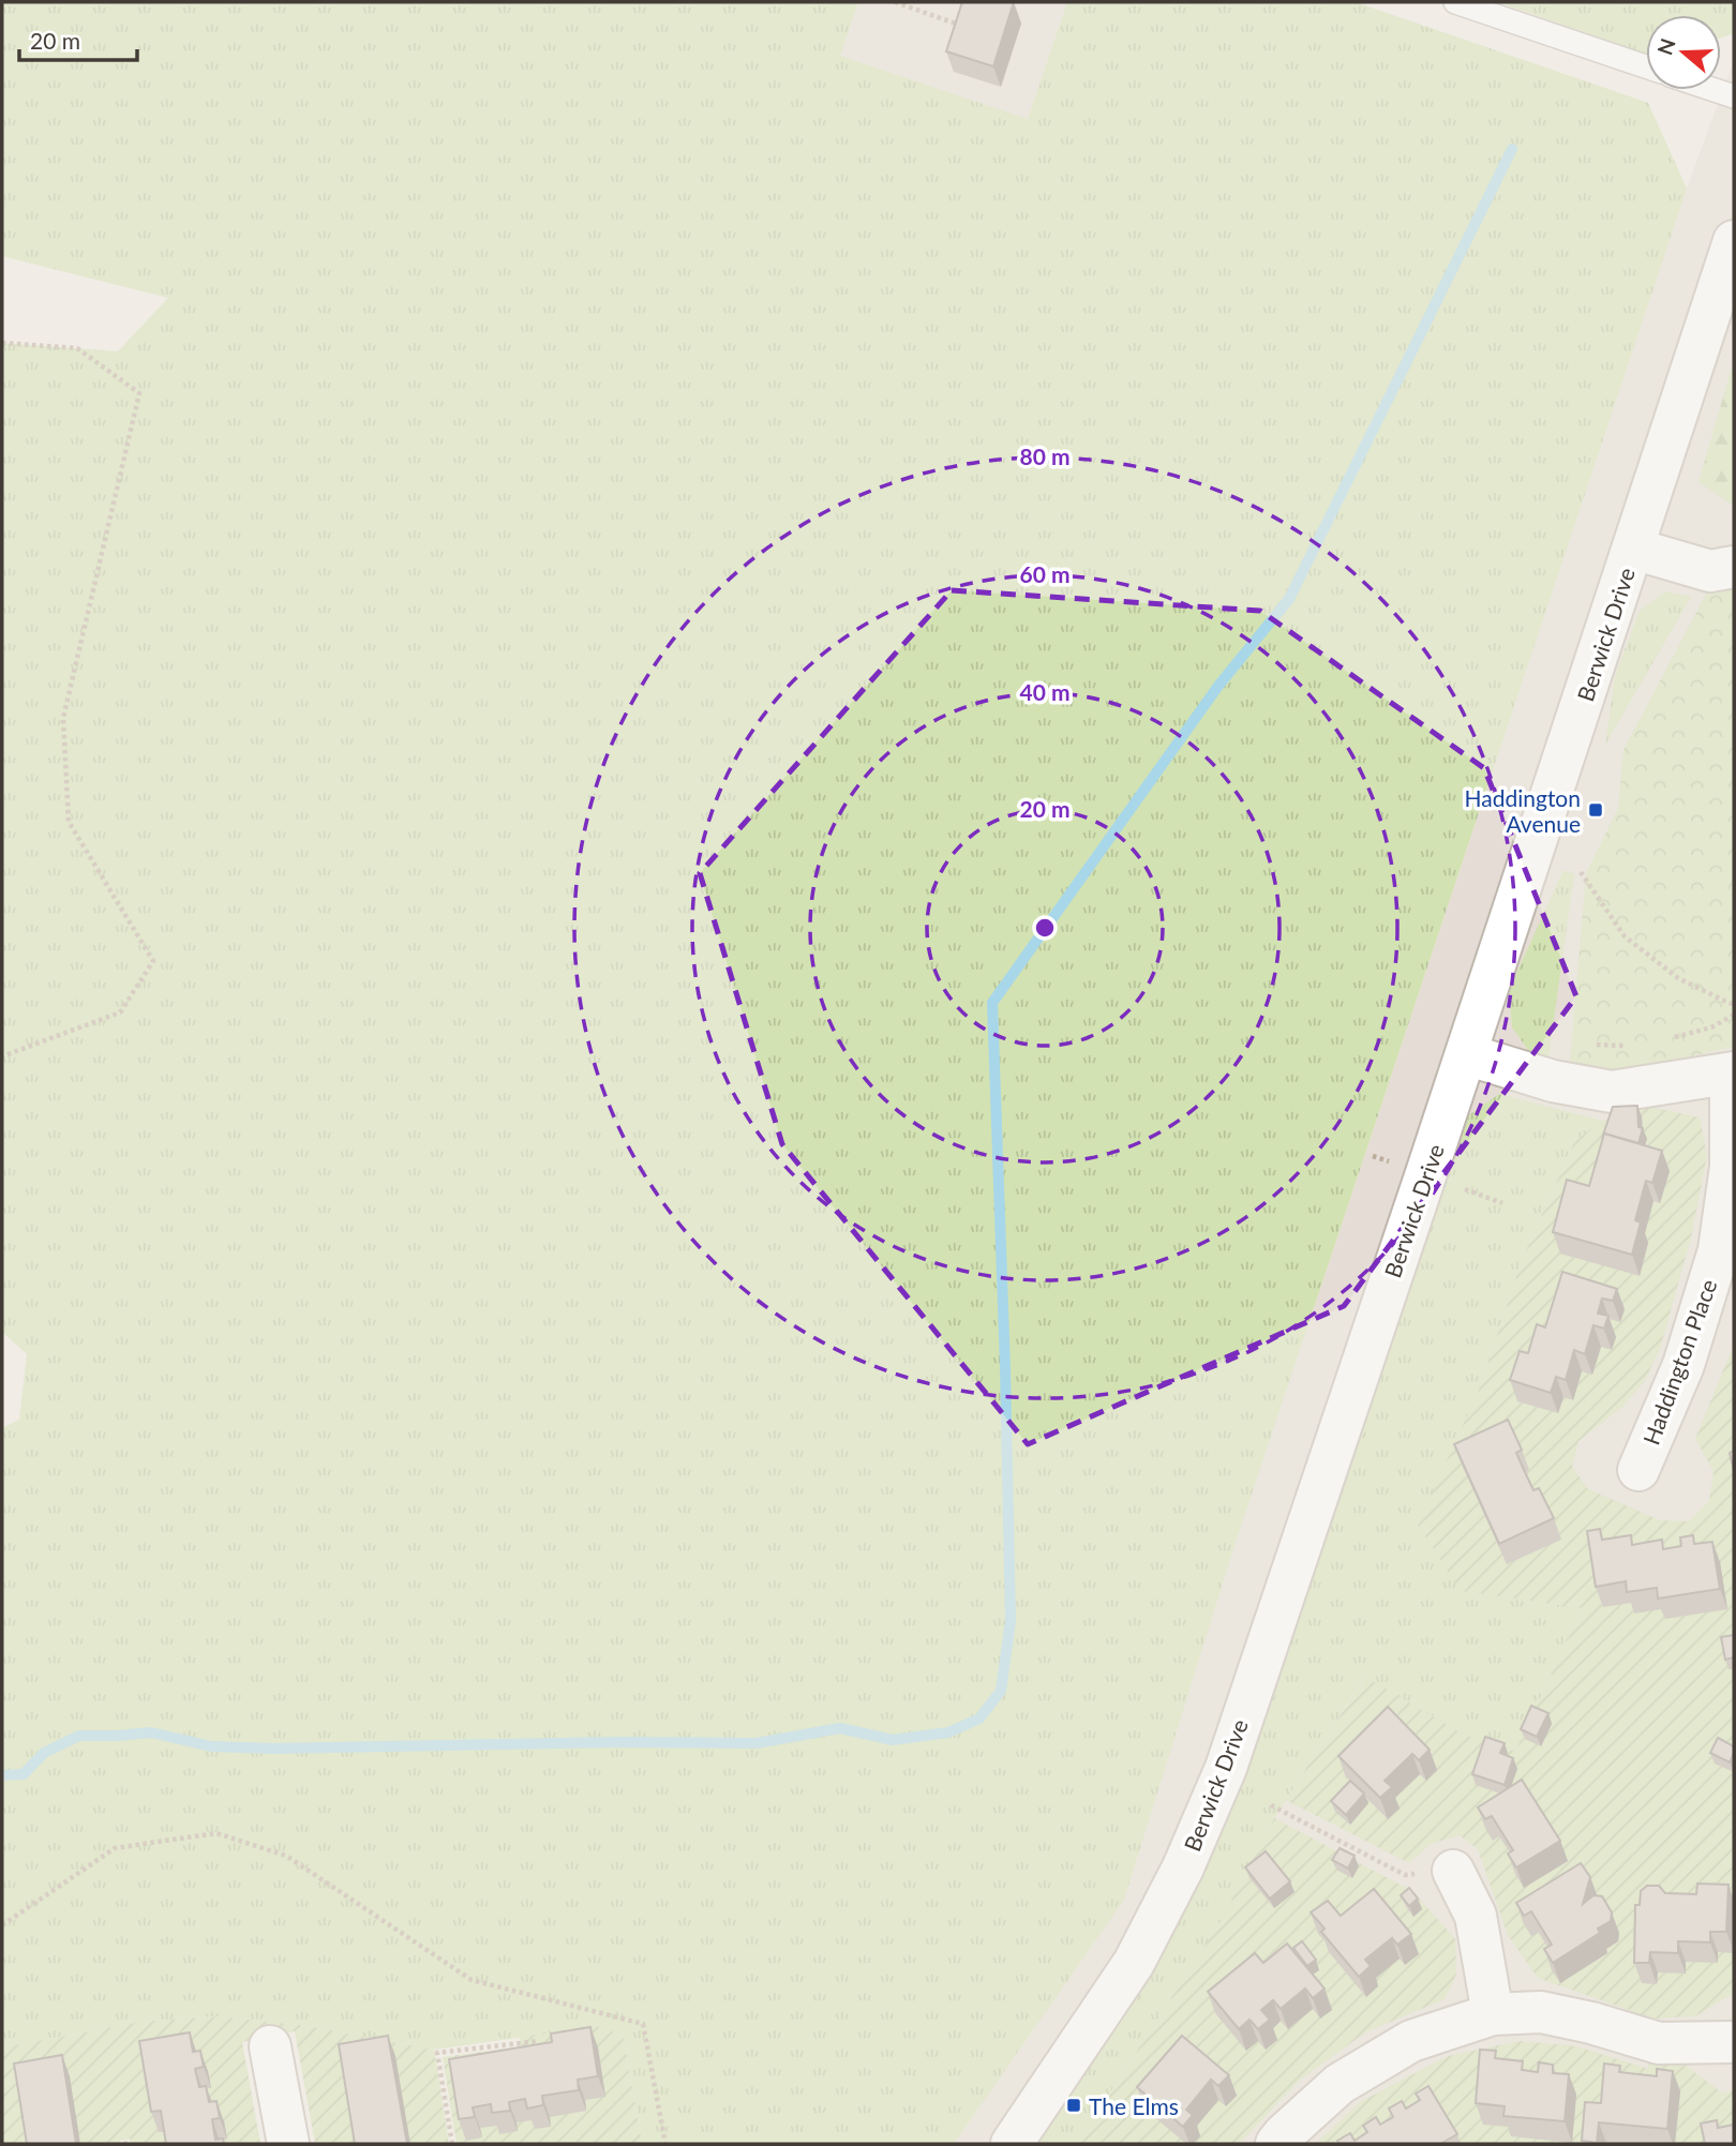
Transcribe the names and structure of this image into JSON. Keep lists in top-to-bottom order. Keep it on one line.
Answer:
{"streets":{"street":["Berwick Drive","Haddington Place"]},"places":{"transit":["Haddington Avenue","The Elms"]},"scale_bar":"20 m","north":"left","rings":["80 m","60 m","40 m","20 m"]}
